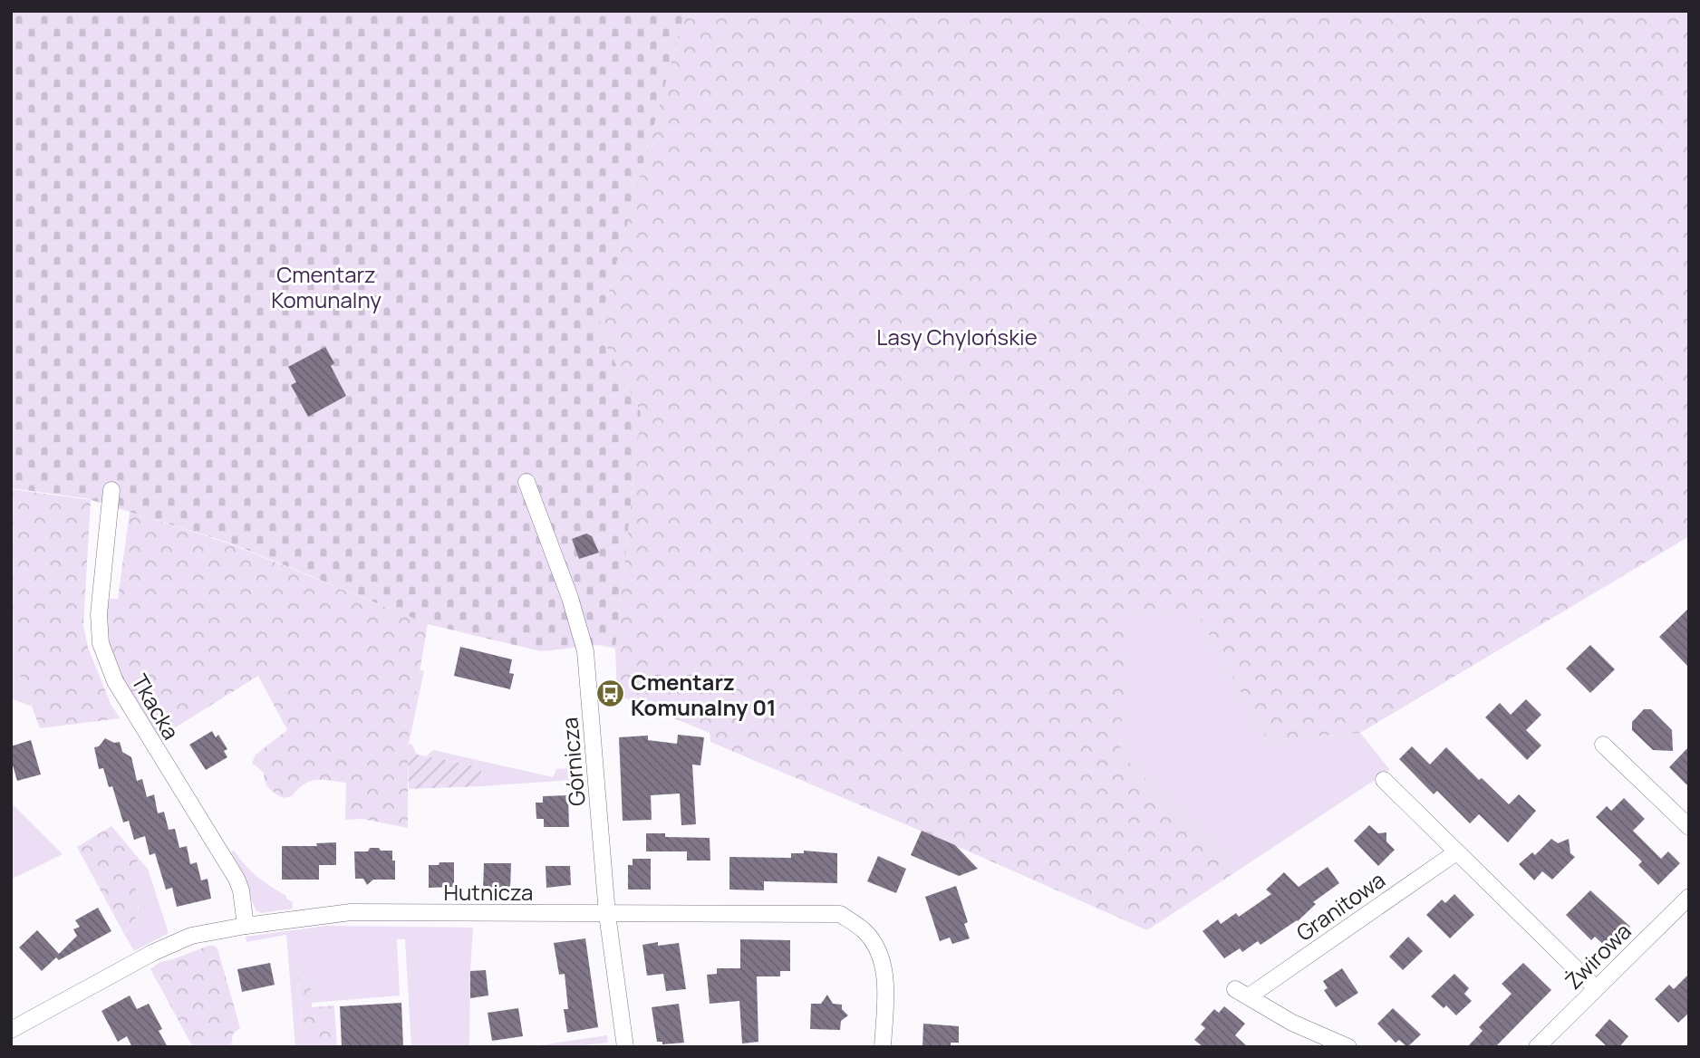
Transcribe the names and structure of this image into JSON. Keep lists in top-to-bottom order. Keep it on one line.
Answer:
{"streets":{"street":["Tkacka","Górnicza","Hutnicza","Granitowa","Żwirowa"]},"crossings":[["Tkacka","Hutnicza"],["Górnicza","Hutnicza"]],"parks":["Cmentarz Komunalny","Lasy Chylońskie"],"places":{"bus stop":["Cmentarz Komunalny 01"]}}
